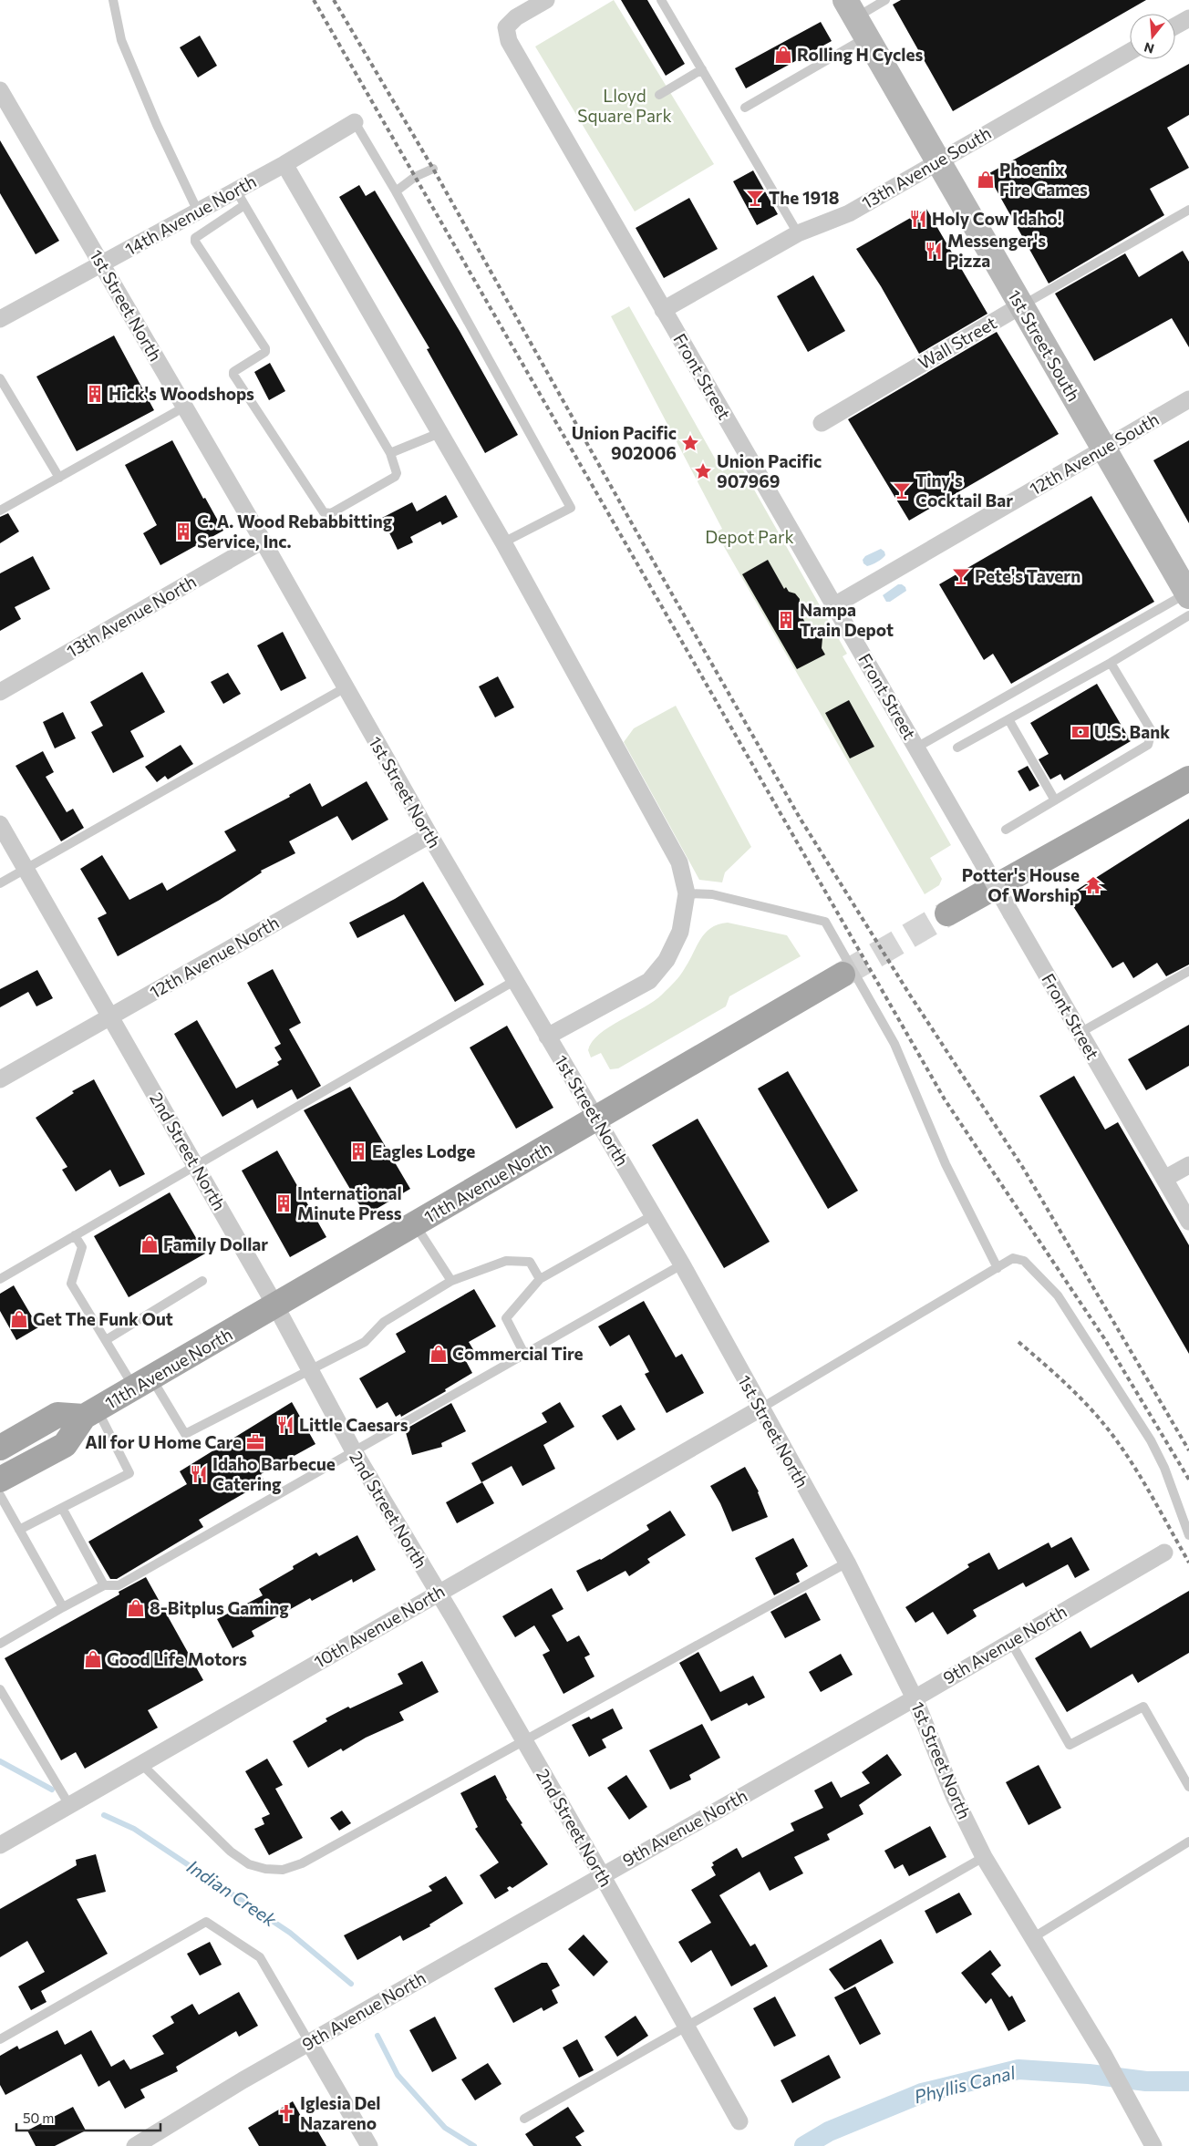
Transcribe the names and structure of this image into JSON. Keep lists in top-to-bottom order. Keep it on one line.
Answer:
{"streets":{"main road":["11th Avenue North"],"street":["13th Avenue South","14th Avenue North","1st Street North","Wall Street","1st Street South","Front Street","12th Avenue South","13th Avenue North","12th Avenue North","2nd Street North","10th Avenue North","9th Avenue North"]},"crossings":[["13th Avenue South","1st Street South"],["13th Avenue South","Front Street"],["14th Avenue North","1st Street North"],["1st Street North","13th Avenue North"],["1st Street North","12th Avenue North"],["1st Street North","11th Avenue North"],["1st Street North","10th Avenue North"],["1st Street North","9th Avenue North"],["Wall Street","1st Street South"],["1st Street South","12th Avenue South"],["Front Street","12th Avenue South"],["12th Avenue North","2nd Street North"],["2nd Street North","11th Avenue North"],["2nd Street North","10th Avenue North"],["2nd Street North","9th Avenue North"]],"water":["Indian Creek","Phyllis Canal"],"parks":["Lloyd Square Park","Depot Park"],"places":{"shop":["Rolling H Cycles","Phoenix Fire Games","Family Dollar","Get The Funk Out","Commercial Tire","8-Bitplus Gaming","Good Life Motors"],"bar":["The 1918","Tiny's Cocktail Bar","Pete's Tavern"],"restaurant":["Holy Cow Idaho!","Messenger's Pizza","Little Caesars","Idaho Barbecue Catering"],"building":["Hick's Woodshops","C. A. Wood Rebabbitting Service, Inc.","Nampa Train Depot","Eagles Lodge","International Minute Press"],"place":["Union Pacific 902006","Union Pacific 907969"],"bank":["U.S. Bank"],"temple":["Potter's House Of Worship"],"office":["All for U Home Care"],"church":["Iglesia Del Nazareno"]},"scale_bar":"50 m","north":"bottom"}
